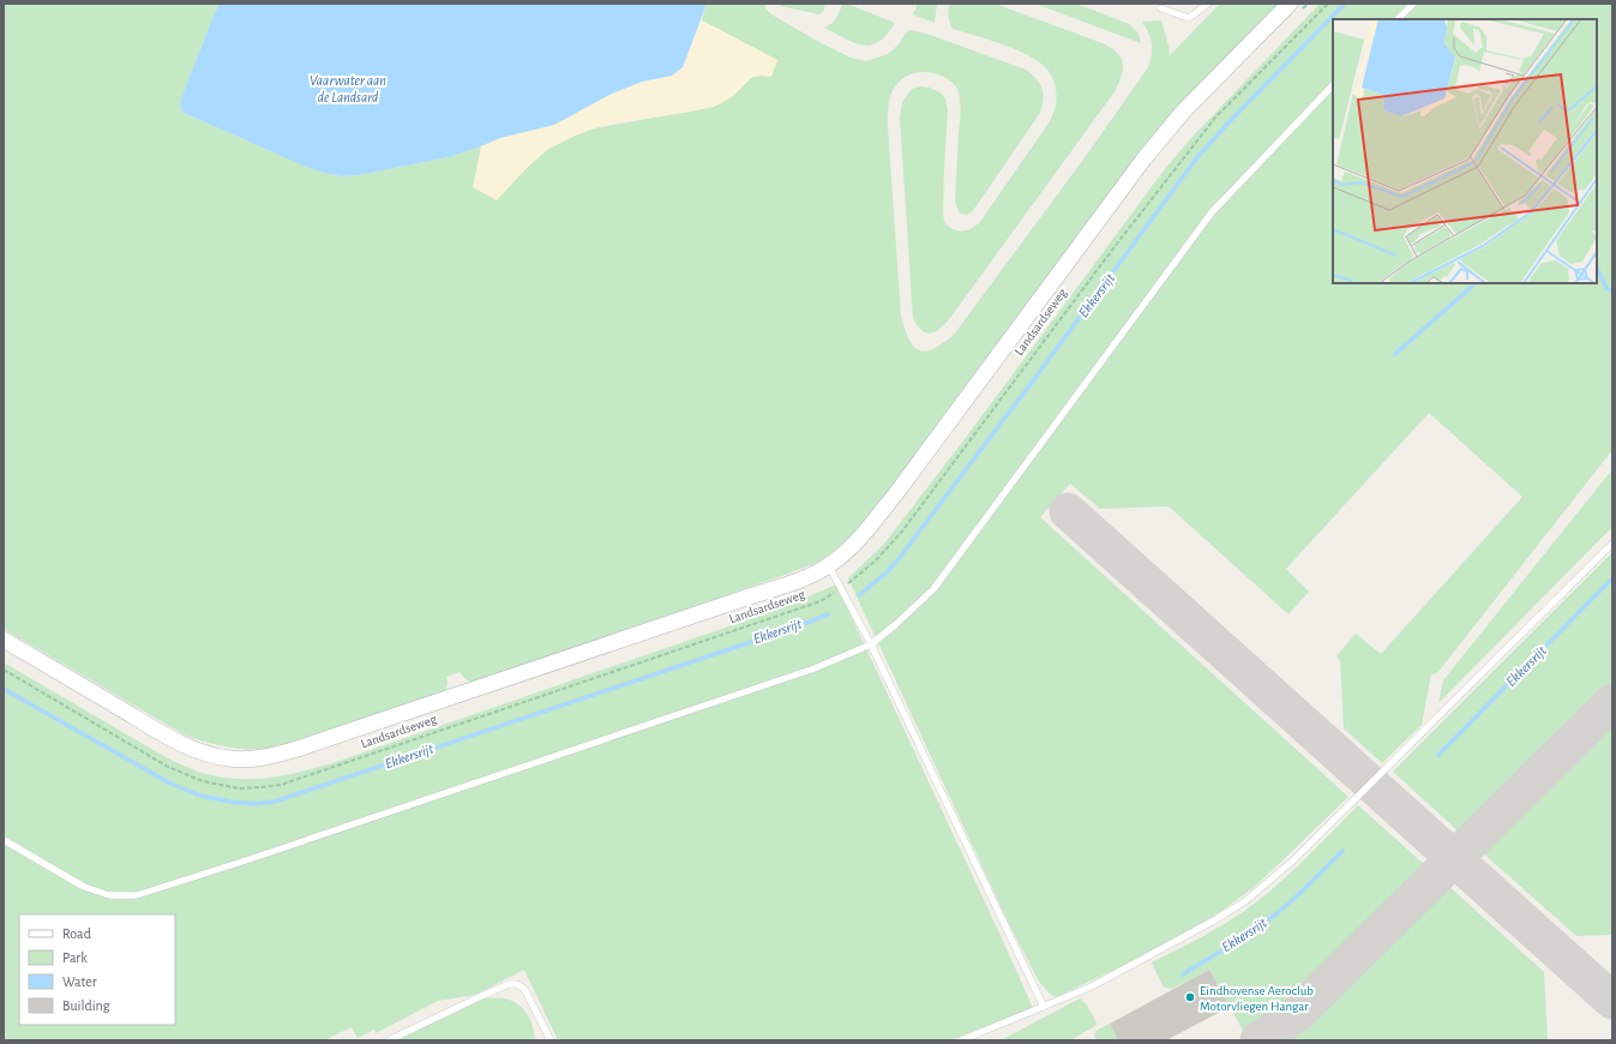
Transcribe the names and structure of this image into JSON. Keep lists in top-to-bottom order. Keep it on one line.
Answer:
{"streets":{"street":["Landsardseweg"]},"water":["Vaarwater aan de Landsard","Ekkersrijt"],"places":["Eindhovense Aeroclub Motorvliegen Hangar"],"legend":["Road","Park","Water","Building"]}
